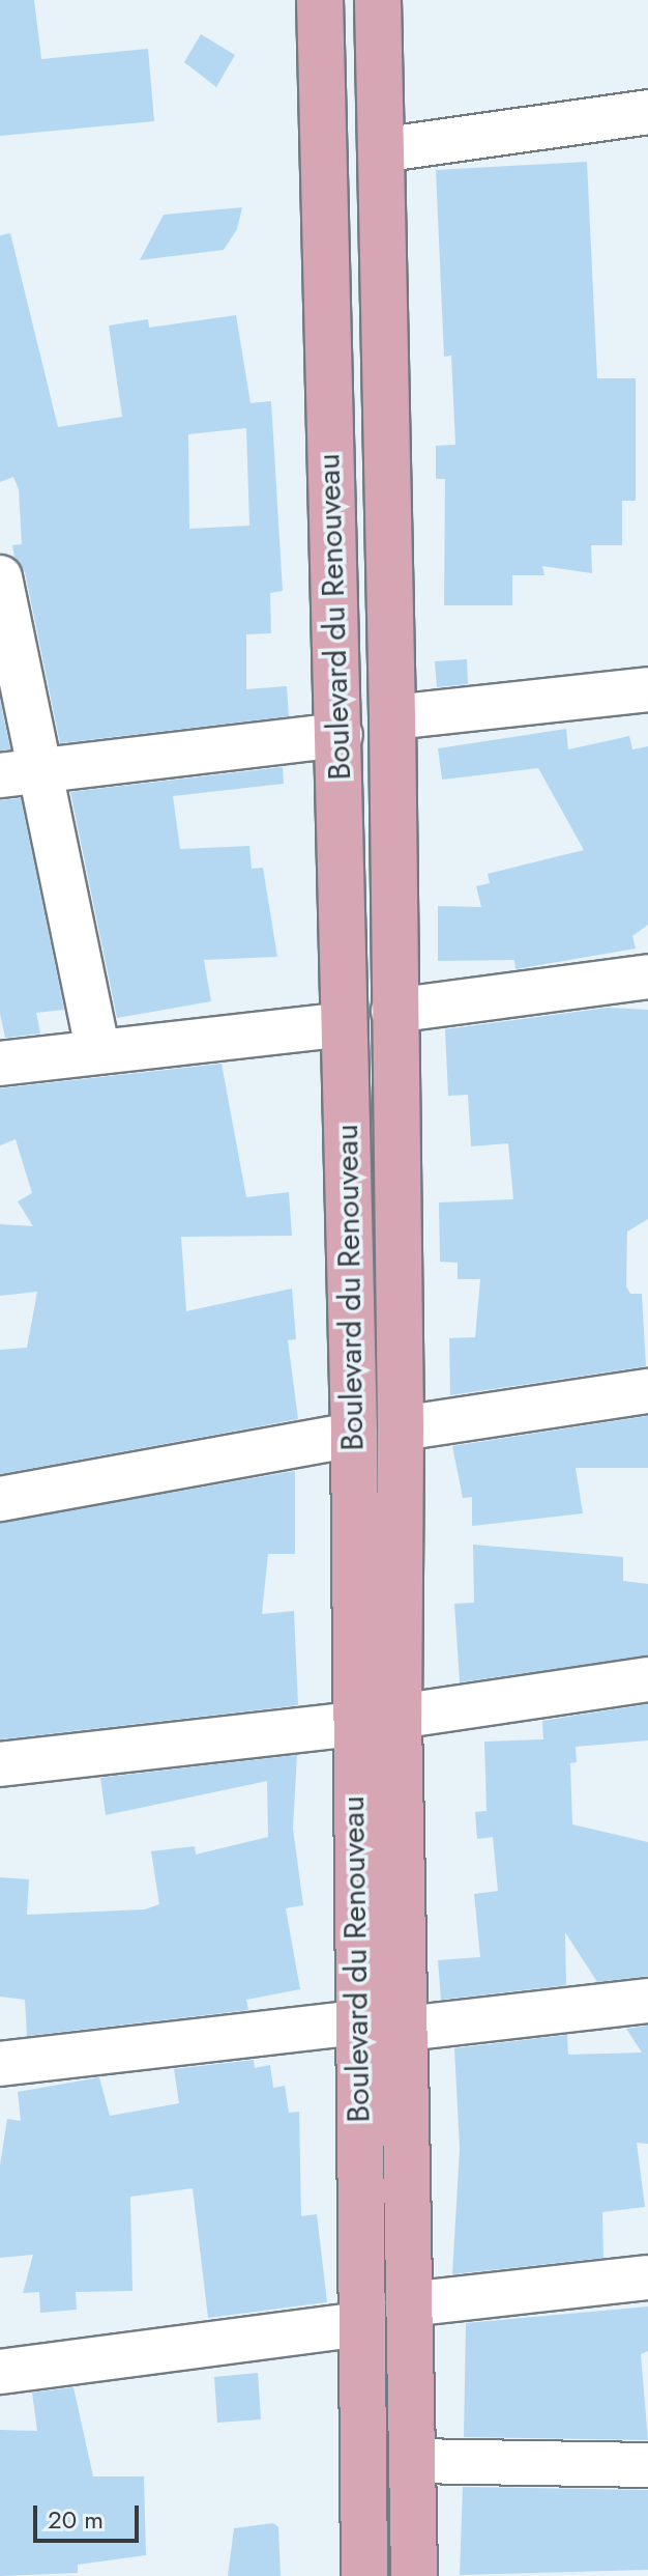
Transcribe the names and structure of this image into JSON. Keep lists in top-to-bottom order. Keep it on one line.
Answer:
{"streets":{"main road":["Boulevard du Renouveau"]},"scale_bar":"20 m"}
